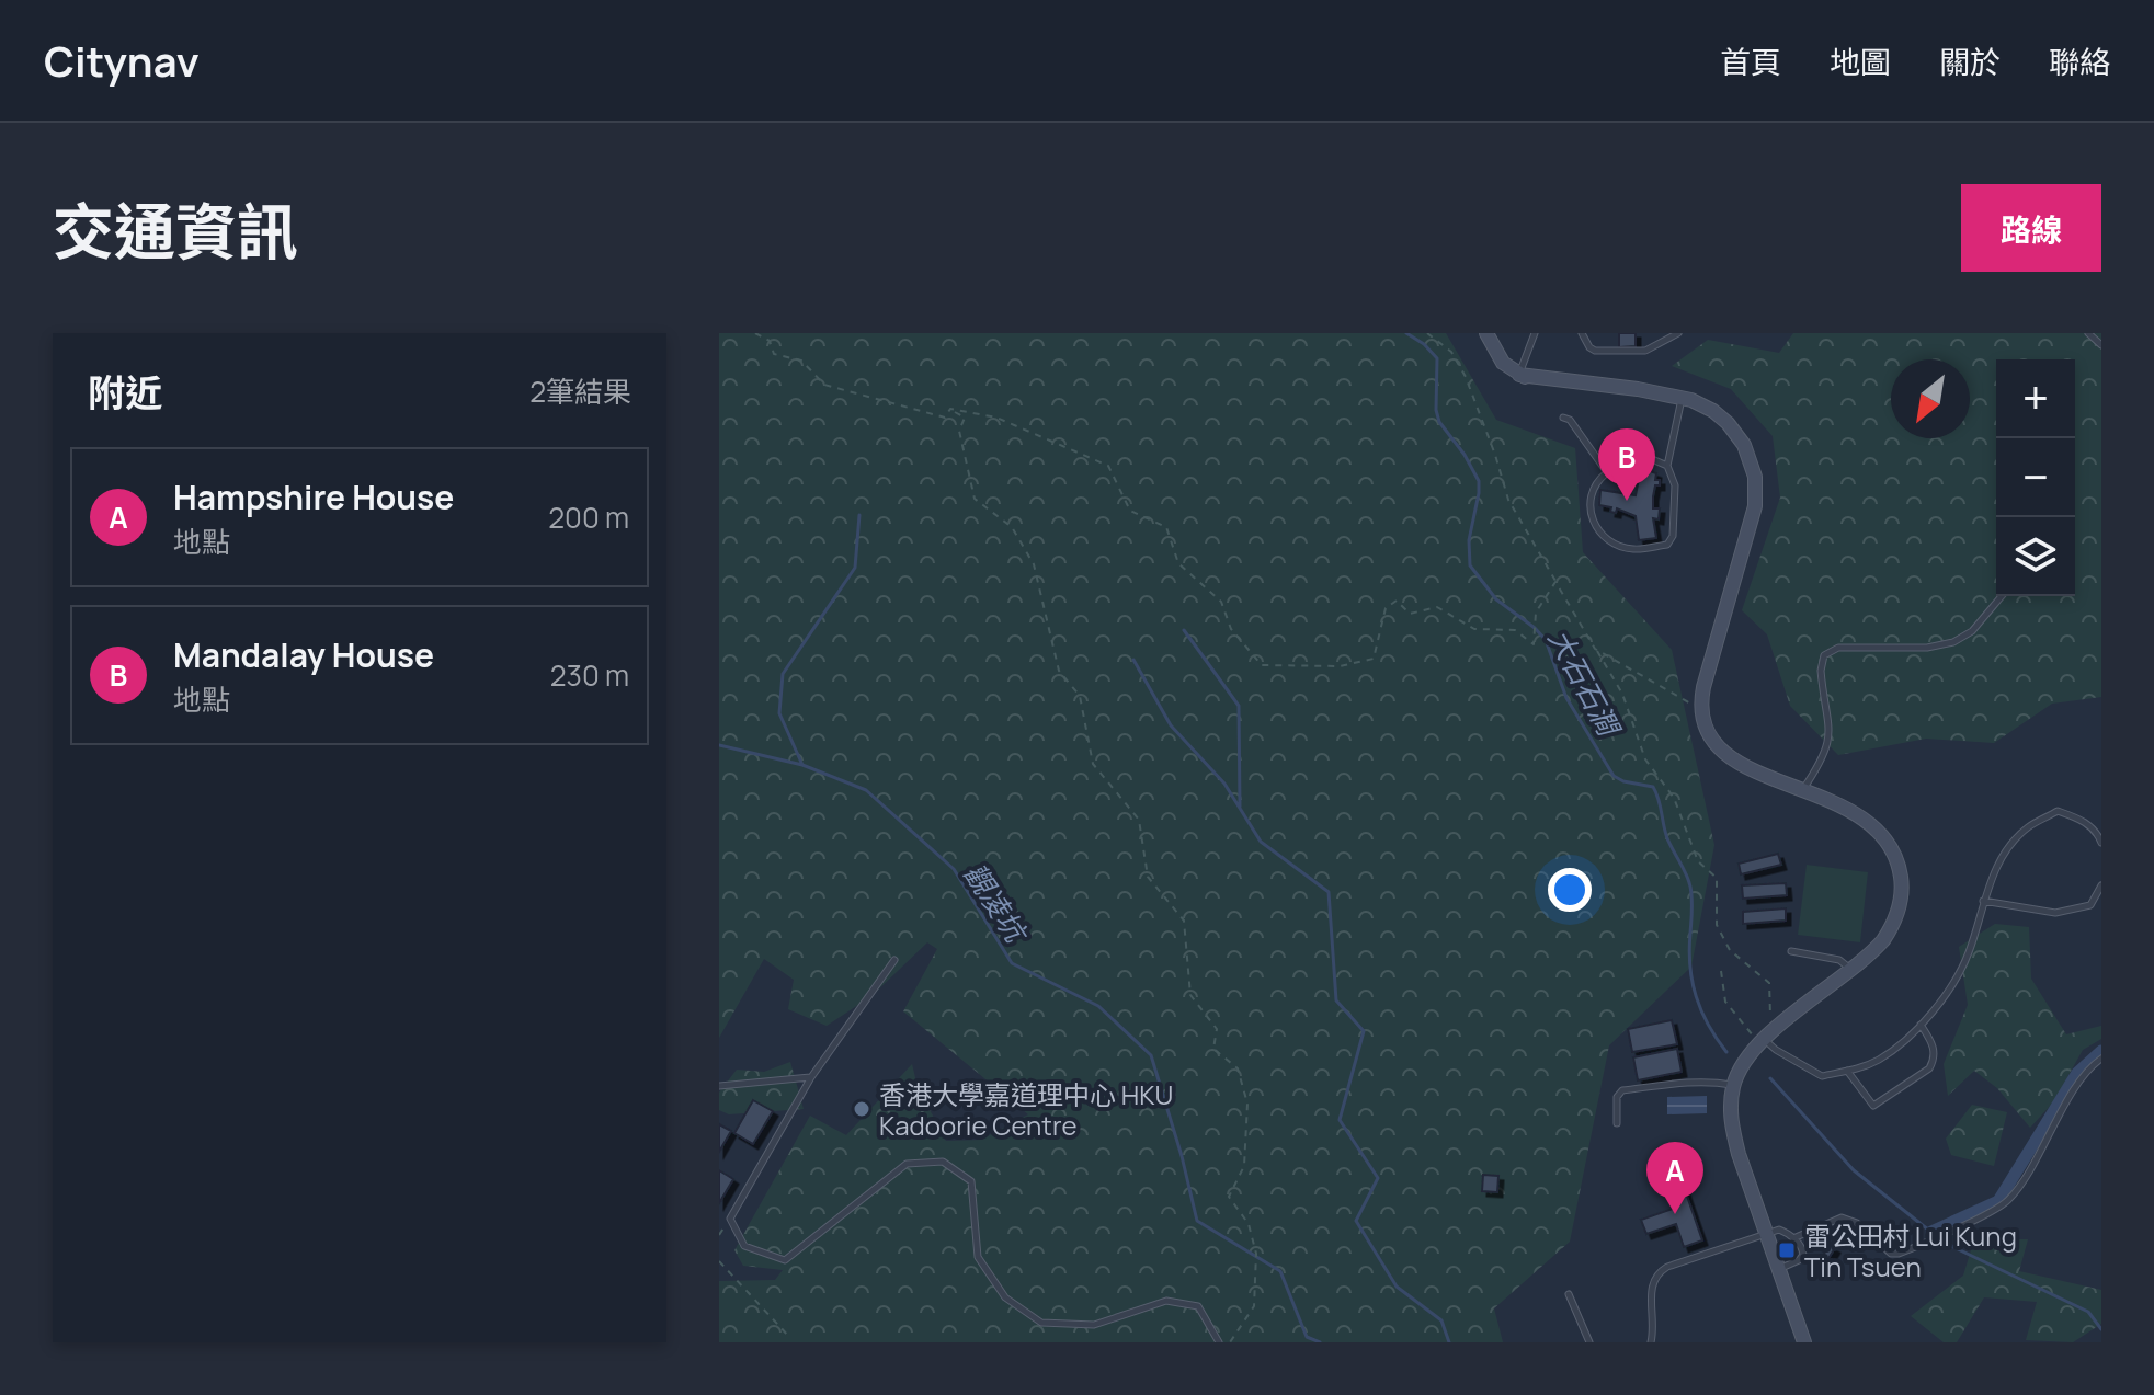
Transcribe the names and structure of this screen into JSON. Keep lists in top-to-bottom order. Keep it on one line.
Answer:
{"water":["大石石澗","觀凌坑"],"places":{"other":["香港大學嘉道理中心 HKU Kadoorie Centre"],"transit":["雷公田村 Lui Kung Tin Tsuen"]},"north":"bottom left","page":{"header":"Citynav","nav":["首頁","地圖","關於","聯絡"],"title":"交通資訊","buttons":"路線","heading":["附近","2筆結果"],"map_buttons":["+","−"],"pins":["B","A"],"list":[{"mark":"A","name":"Hampshire House","note":"地點","value":"200 m"},{"mark":"B","name":"Mandalay House","note":"地點","value":"230 m"}]}}
